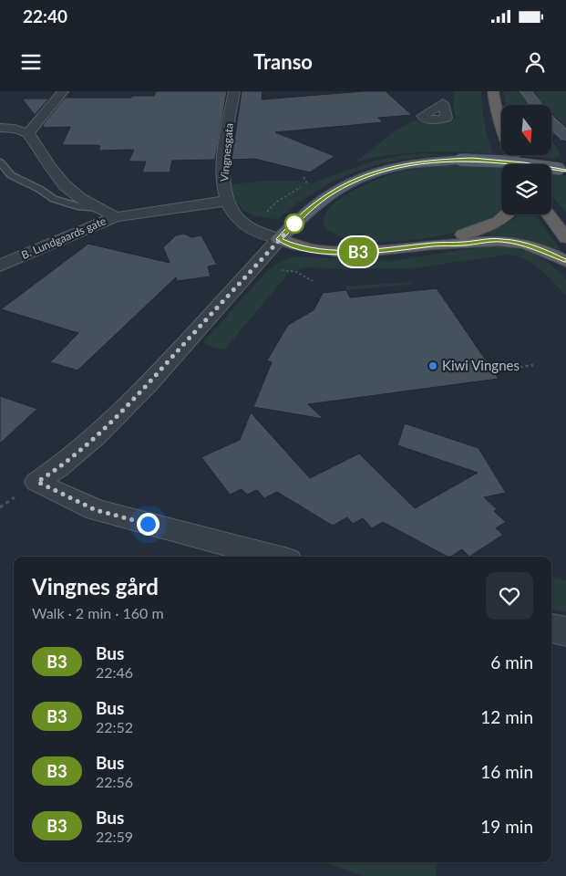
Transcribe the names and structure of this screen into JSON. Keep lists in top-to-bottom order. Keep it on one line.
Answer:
{"streets":{"street":["Vingnesgata","B. Lundgaards gate"]},"places":["Kiwi Vingnes"],"lines":["bus line B3"],"north":"bottom","page":{"status":"22:40","header":"Transo","on_map":"B3","heading":["Vingnes gård","Walk · 2 min · 160 m"],"list":[{"mark":"B3","name":"Bus","note":"22:46","value":"6 min"},{"mark":"B3","name":"Bus","note":"22:52","value":"12 min"},{"mark":"B3","name":"Bus","note":"22:56","value":"16 min"},{"mark":"B3","name":"Bus","note":"22:59","value":"19 min"}]}}
